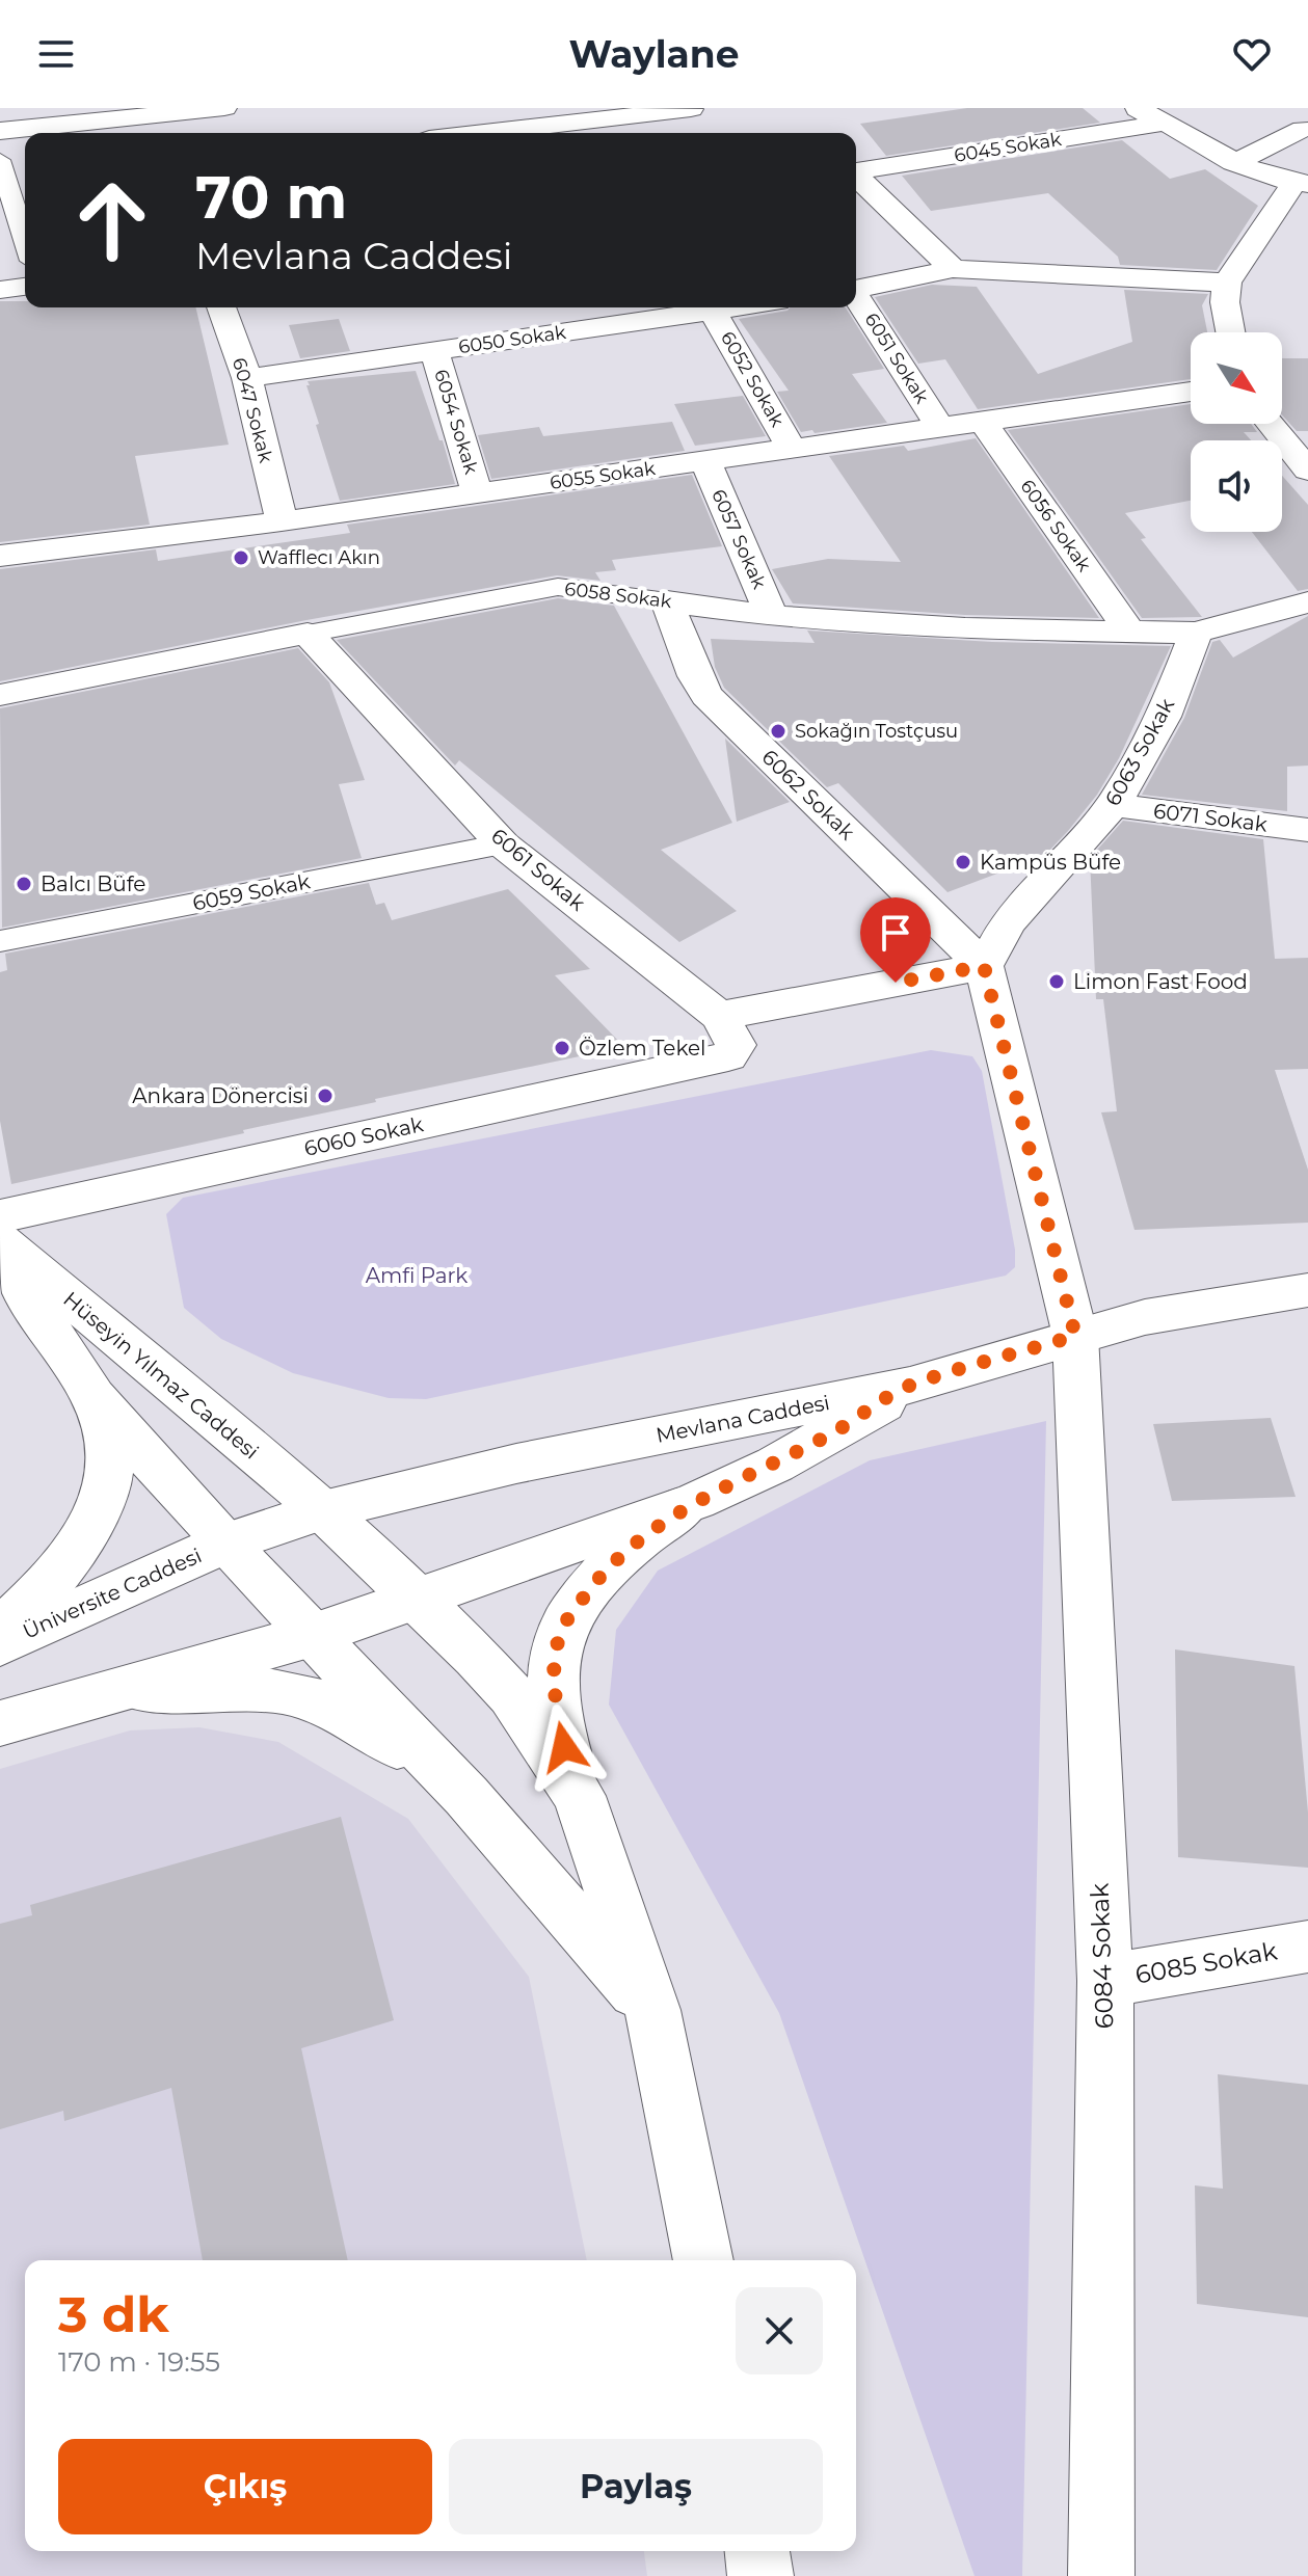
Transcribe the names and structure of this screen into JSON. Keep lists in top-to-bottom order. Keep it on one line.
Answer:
{"streets":{"street":["6045 Sokak","6050 Sokak","6051 Sokak","6052 Sokak","6047 Sokak","6054 Sokak","6055 Sokak","6056 Sokak","6057 Sokak","6058 Sokak","6063 Sokak","6062 Sokak","6071 Sokak","6061 Sokak","6059 Sokak","6060 Sokak","Hüseyin Yılmaz Caddesi","Mevlana Caddesi","Üniversite Caddesi","6084 Sokak","6085 Sokak"]},"crossings":[["6050 Sokak","6052 Sokak"],["6050 Sokak","6047 Sokak"],["6050 Sokak","6054 Sokak"],["6051 Sokak","6055 Sokak"],["6052 Sokak","6055 Sokak"],["6047 Sokak","6055 Sokak"],["6054 Sokak","6055 Sokak"],["6055 Sokak","6056 Sokak"],["6055 Sokak","6057 Sokak"],["6056 Sokak","6058 Sokak"],["6057 Sokak","6058 Sokak"],["6058 Sokak","6063 Sokak"],["6058 Sokak","6062 Sokak"],["6058 Sokak","6061 Sokak"],["6063 Sokak","6062 Sokak"],["6063 Sokak","6071 Sokak"],["6063 Sokak","6060 Sokak"],["6062 Sokak","6060 Sokak"],["6061 Sokak","6059 Sokak"],["6061 Sokak","6060 Sokak"],["Hüseyin Yılmaz Caddesi","Mevlana Caddesi"],["Mevlana Caddesi","Üniversite Caddesi"],["Mevlana Caddesi","6084 Sokak"],["6084 Sokak","6085 Sokak"]],"parks":["Amfi Park"],"places":["Wafflecı Akın","Sokağın Tostçusu","Kampüs Büfe","Balcı Büfe","Limon Fast Food","Özlem Tekel","Ankara Dönercisi"],"north":"bottom right","page":{"header":"Waylane","turn":["70 m","Mevlana Caddesi"],"heading":["3 dk","170 m · 19:55"],"buttons":["Çıkış","Paylaş"]}}
